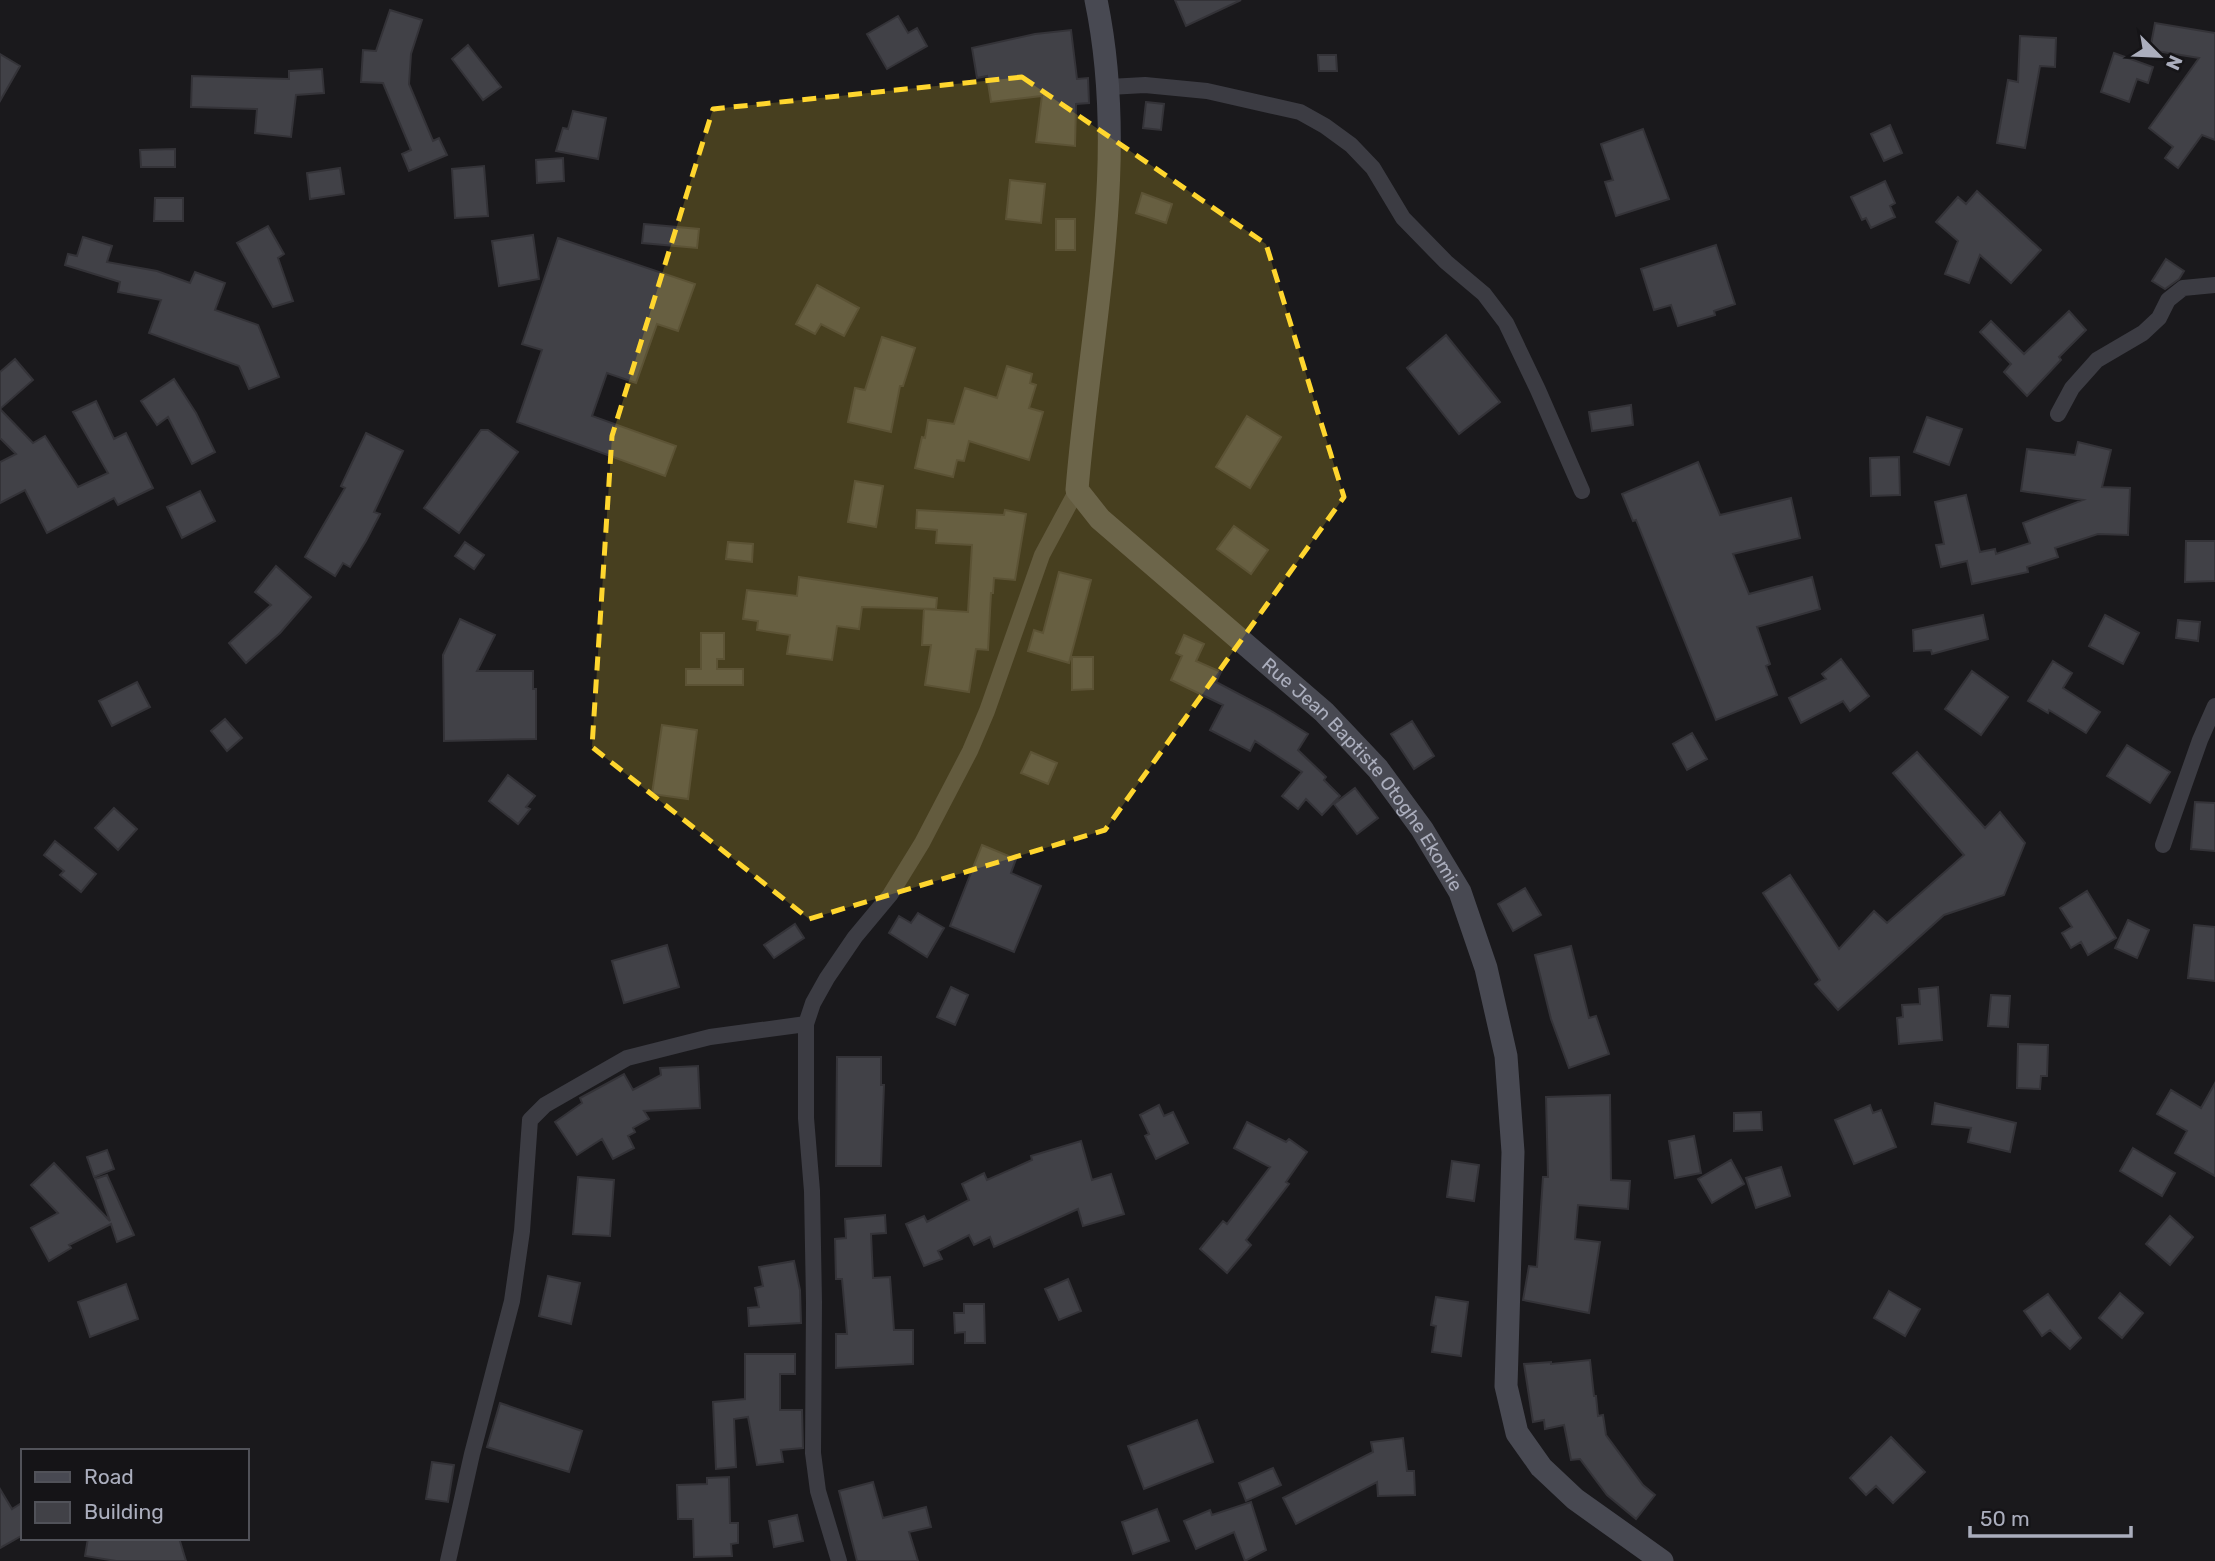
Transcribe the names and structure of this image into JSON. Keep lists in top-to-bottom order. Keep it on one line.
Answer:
{"streets":{"street":["Rue Jean Baptiste Otoghe Ekomie"]},"legend":["Road","Building"],"scale_bar":"50 m","north":"bottom right"}
